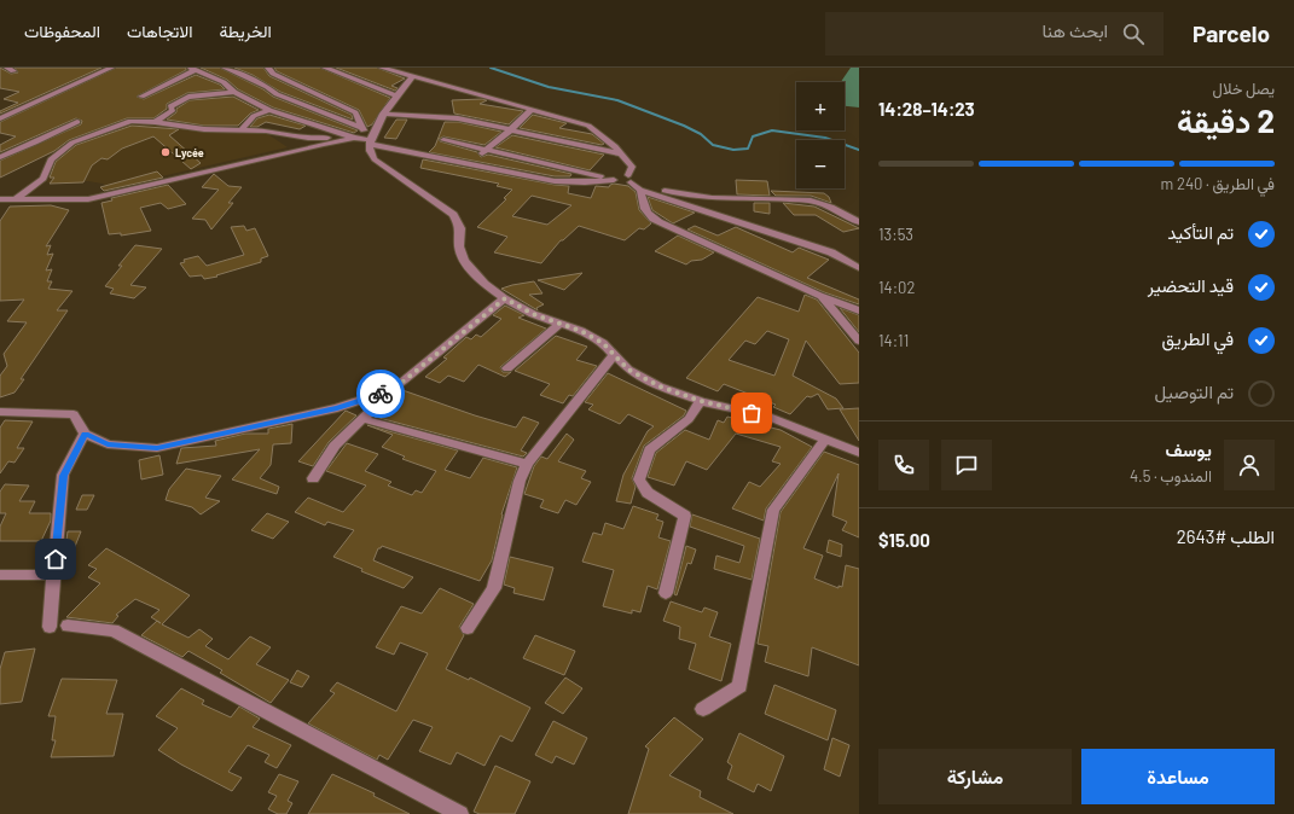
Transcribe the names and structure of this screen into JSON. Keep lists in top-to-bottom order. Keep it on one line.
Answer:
{"places":["Lycée"],"page":{"header":"Parcelo","search":"ابحث هنا","nav":["الخريطة","الاتجاهات","المحفوظات"],"heading":["2 دقيقة","يصل خلال","14:23–14:28"],"panel":["يوسف","المندوب · 4.5","الطلب #2643","$15.00"],"map_buttons":["+","−"],"bar":"في الطريق · 240 m","list":[["تم التأكيد","13:53"],["قيد التحضير","14:02"],["في الطريق","14:11"],"تم التوصيل"],"buttons":["مساعدة","مشاركة"]}}
